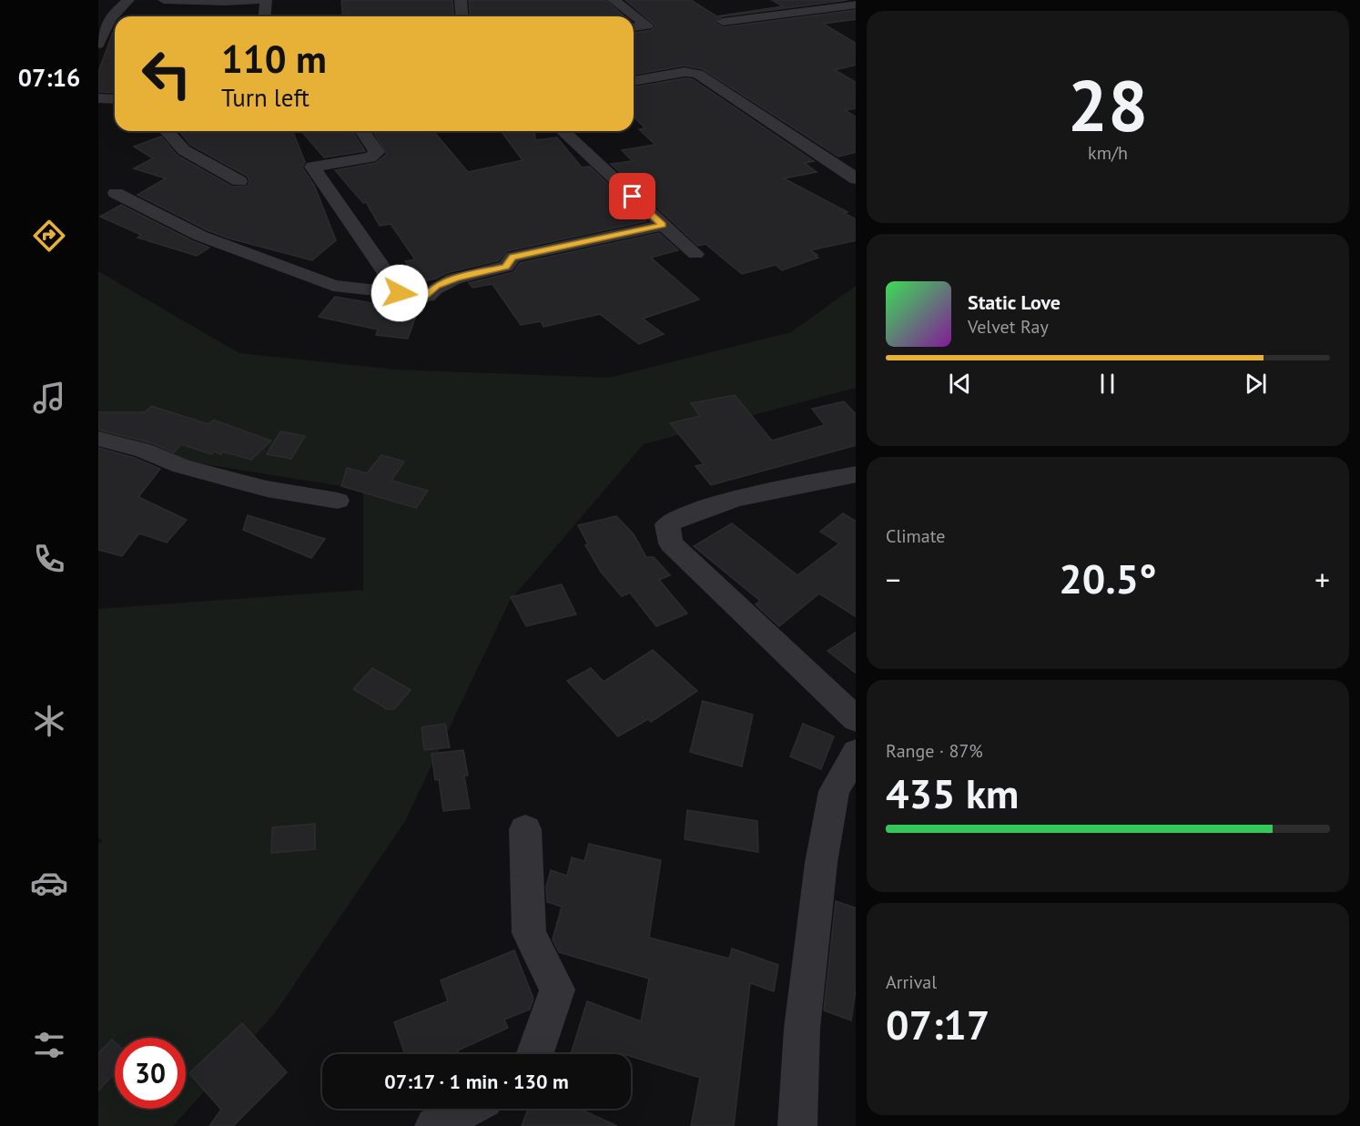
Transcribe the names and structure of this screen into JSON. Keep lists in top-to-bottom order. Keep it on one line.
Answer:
{"page":{"tabs":"07:16","tile":[["28","km/h"],"Climate",["Range · 87%","435 km"],["Arrival","07:17"]],"turn":["110 m","Turn left"],"song":["Static Love","Velvet Ray"],"heat":["−","20.5°","+"],"limit":"30","trip":"07:17 · 1 min · 130 m"}}
